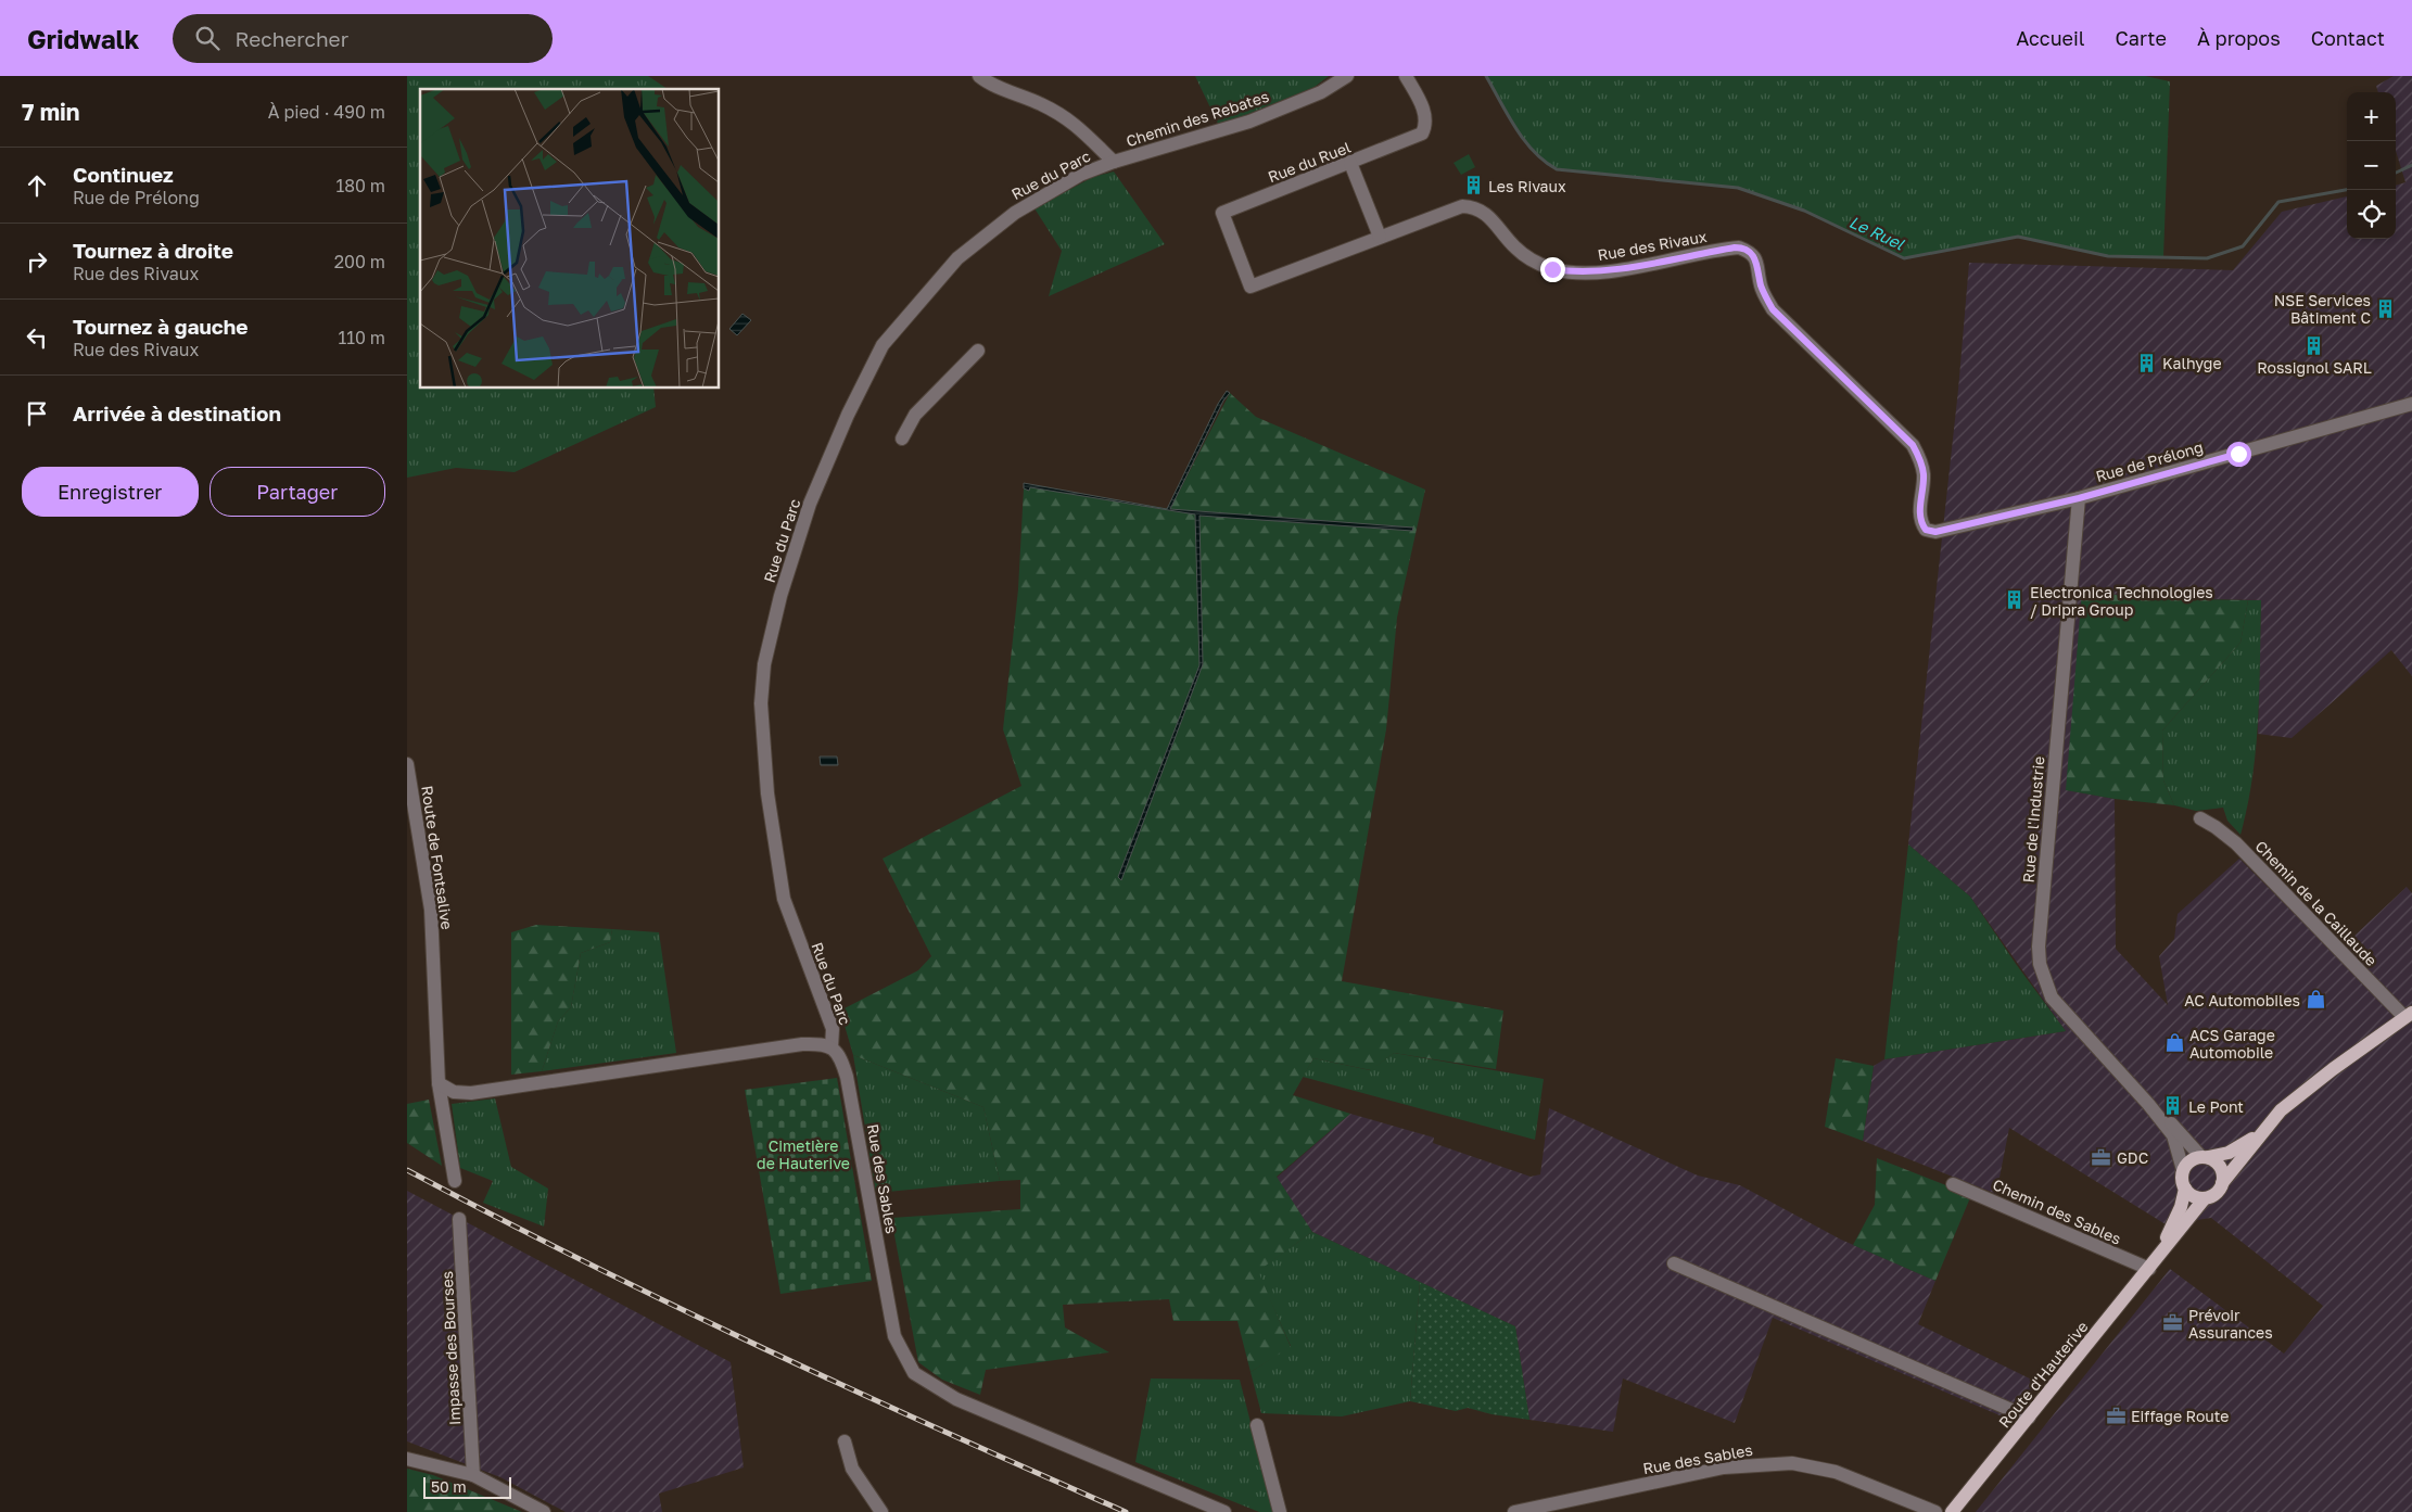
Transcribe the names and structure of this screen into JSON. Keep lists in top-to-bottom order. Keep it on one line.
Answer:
{"streets":{"main road":["Route d'Hauterive"],"street":["Chemin des Rebates","Rue du Ruel","Rue du Parc","Rue des Rivaux","Rue de Prélong","Rue de l'Industrie","Route de Fontsalive","Chemin de la Caillaude","Rue des Sables","Chemin des Sables","Impasse des Bourses"]},"crossings":[["Chemin des Rebates","Rue du Parc"],["Rue du Ruel","Rue des Rivaux"],["Rue du Parc","Rue des Sables"],["Rue des Rivaux","Rue de Prélong"],["Rue de Prélong","Rue de l'Industrie"],["Rue de l'Industrie","Route d'Hauterive"],["Chemin des Sables","Route d'Hauterive"]],"water":["Le Ruel"],"parks":["Cimetière de Hauterive"],"places":{"building":["Les Rivaux","NSE Services Bâtiment C","Rossignol SARL","Kalhyge","Electronica Technologies / Dripra Group","Le Pont"],"shop":["AC Automobiles","ACS Garage Automobile"],"office":["GDC","Prévoir Assurances","Eiffage Route"]},"scale_bar":"50 m","page":{"header":"Gridwalk","search":"Rechercher","nav":["Accueil","Carte","À propos","Contact"],"heading":["7 min","À pied · 490 m"],"map_buttons":["+","−"],"list":[["Continuez","Rue de Prélong","180 m"],["Tournez à droite","Rue des Rivaux","200 m"],["Tournez à gauche","Rue des Rivaux","110 m"],"Arrivée à destination"],"buttons":["Enregistrer","Partager"],"scale":"50 m"}}
